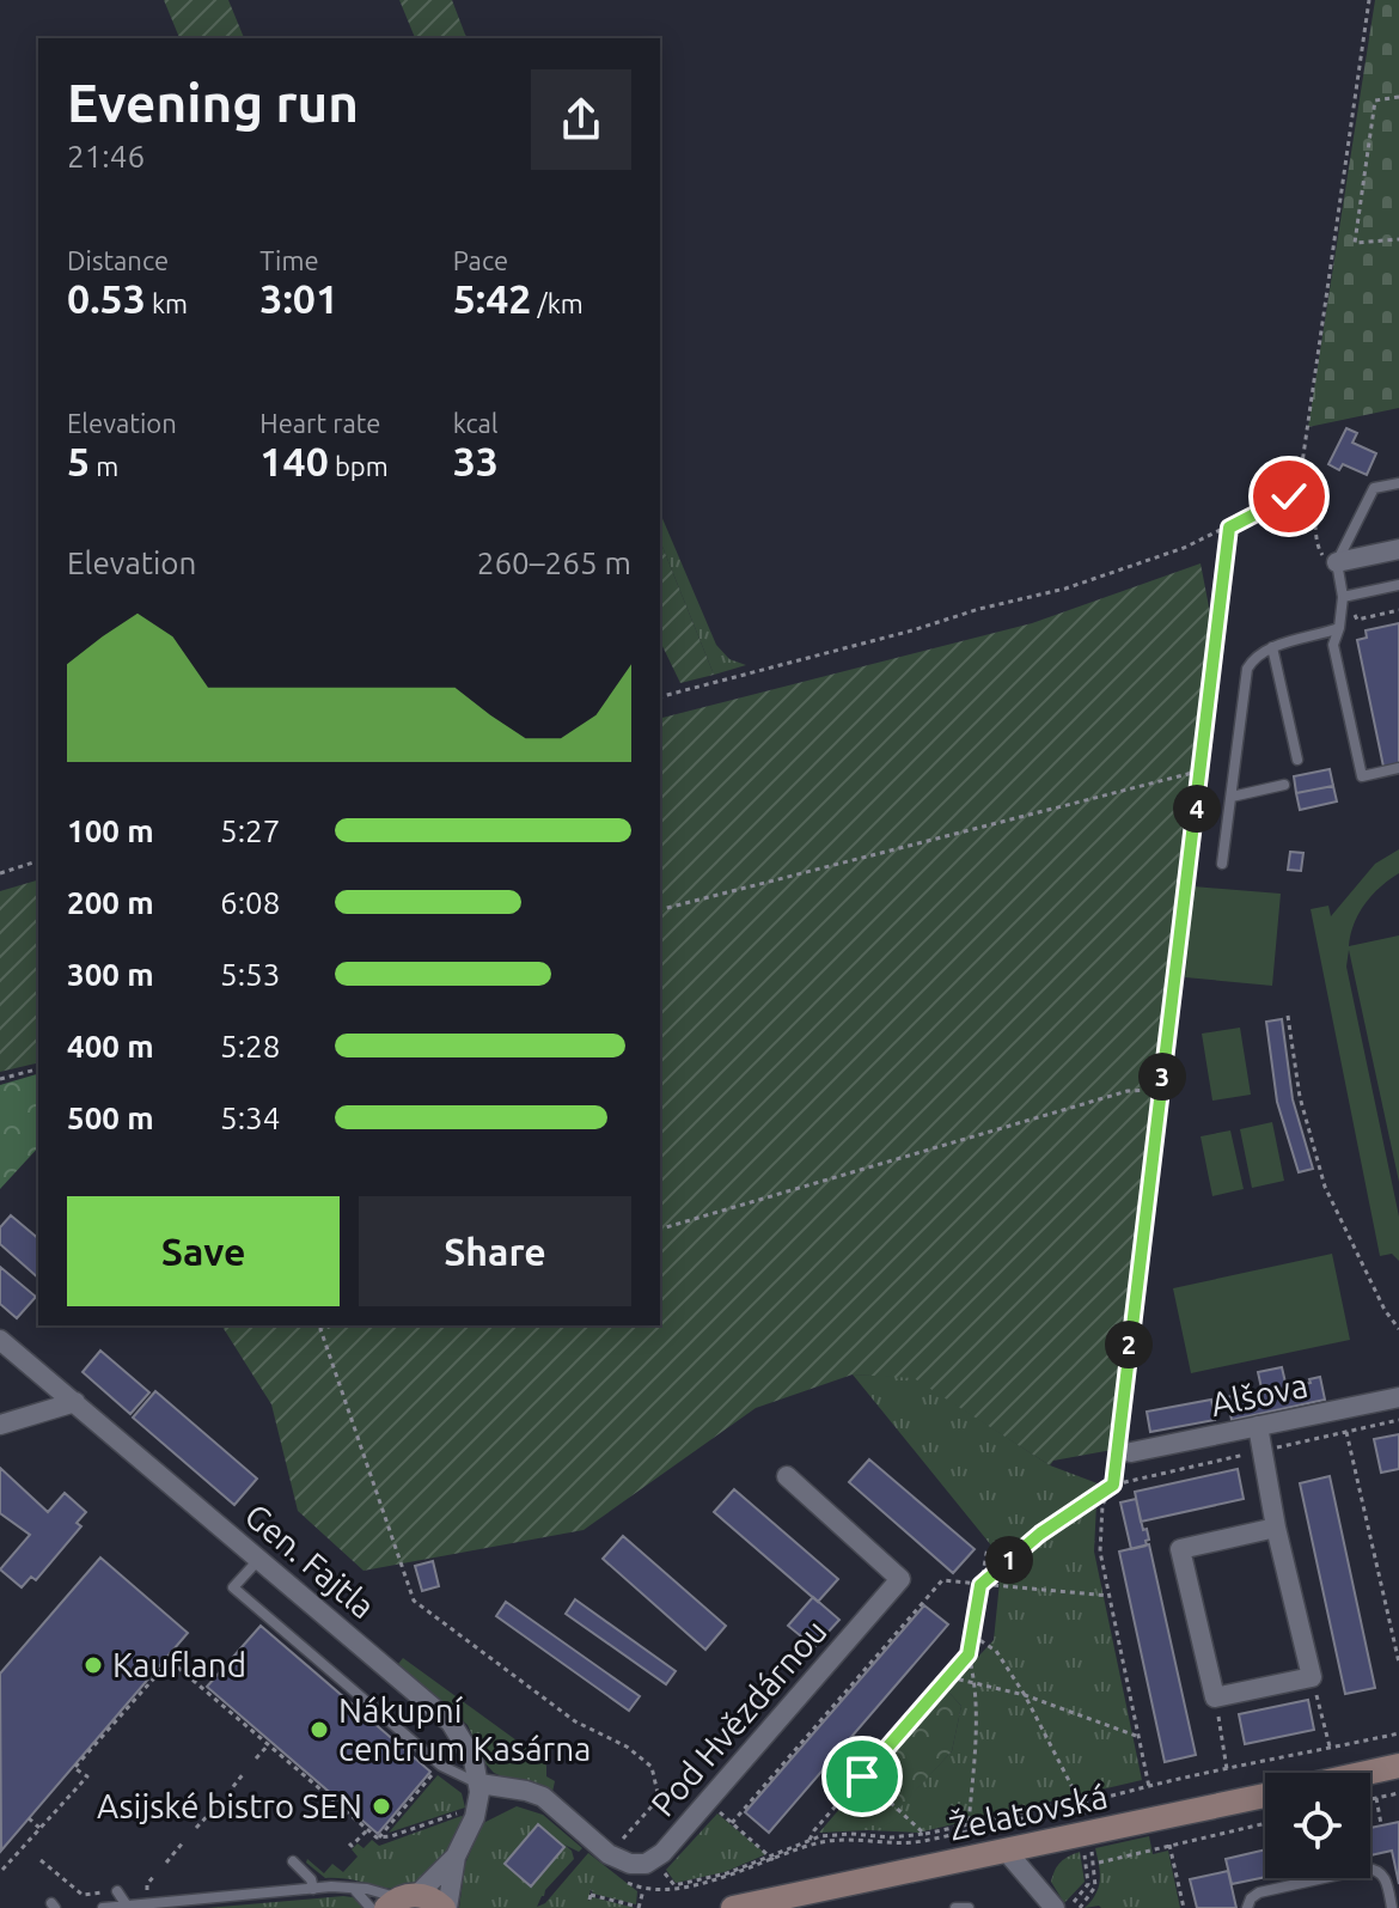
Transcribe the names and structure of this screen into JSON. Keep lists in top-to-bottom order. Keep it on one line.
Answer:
{"streets":{"main road":["Želatovská"],"street":["Alšova","Gen. Fajtla","Pod Hvězdárnou"]},"places":["Kaufland","Nákupní centrum Kasárna","Asijské bistro SEN"],"page":{"heading":["Evening run","21:46"],"stats":[["Distance","0.53 km"],["Time","3:01"],["Pace","5:42 /km"],["Elevation","5 m"],["Heart rate","140 bpm"],["kcal","33"]],"chart":["Elevation","260–265 m"],"pins":["4","3","2","1"],"list":[{"name":"100 m","note":"5:27"},{"name":"200 m","note":"6:08"},{"name":"300 m","note":"5:53"},{"name":"400 m","note":"5:28"},{"name":"500 m","note":"5:34"}],"buttons":["Save","Share"]}}
